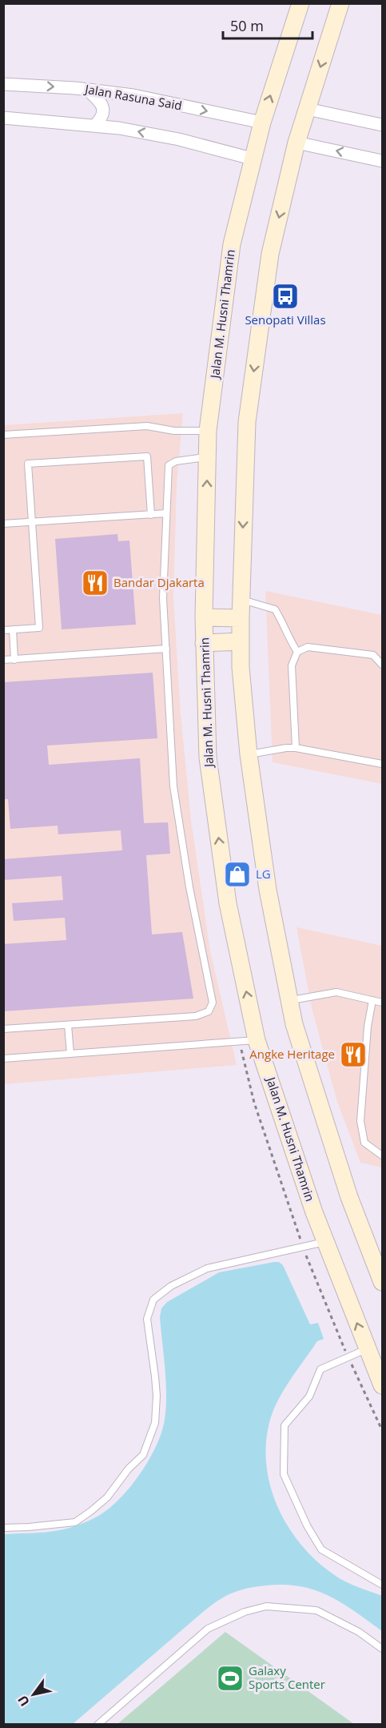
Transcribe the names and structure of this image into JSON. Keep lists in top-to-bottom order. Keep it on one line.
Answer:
{"streets":{"main road":["Jalan M. Husni Thamrin"],"street":["Jalan Rasuna Said"]},"crossings":[["Jalan Rasuna Said","Jalan M. Husni Thamrin"]],"places":{"bus stop":["Senopati Villas"],"restaurant":["Bandar Djakarta","Angke Heritage"],"shop":["LG"],"sports":["Galaxy Sports Center"]},"scale_bar":"50 m","north":"bottom left"}
